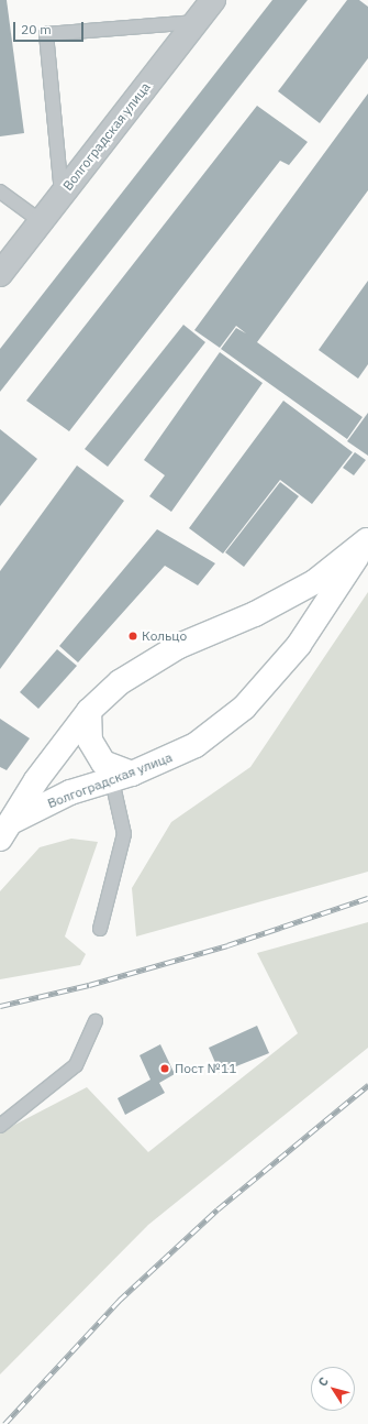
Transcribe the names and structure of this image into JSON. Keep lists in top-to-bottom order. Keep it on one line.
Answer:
{"streets":{"main road":["Волгоградская улица"]},"places":["Кольцо","Пост №11"],"scale_bar":"20 m","north":"top left"}
